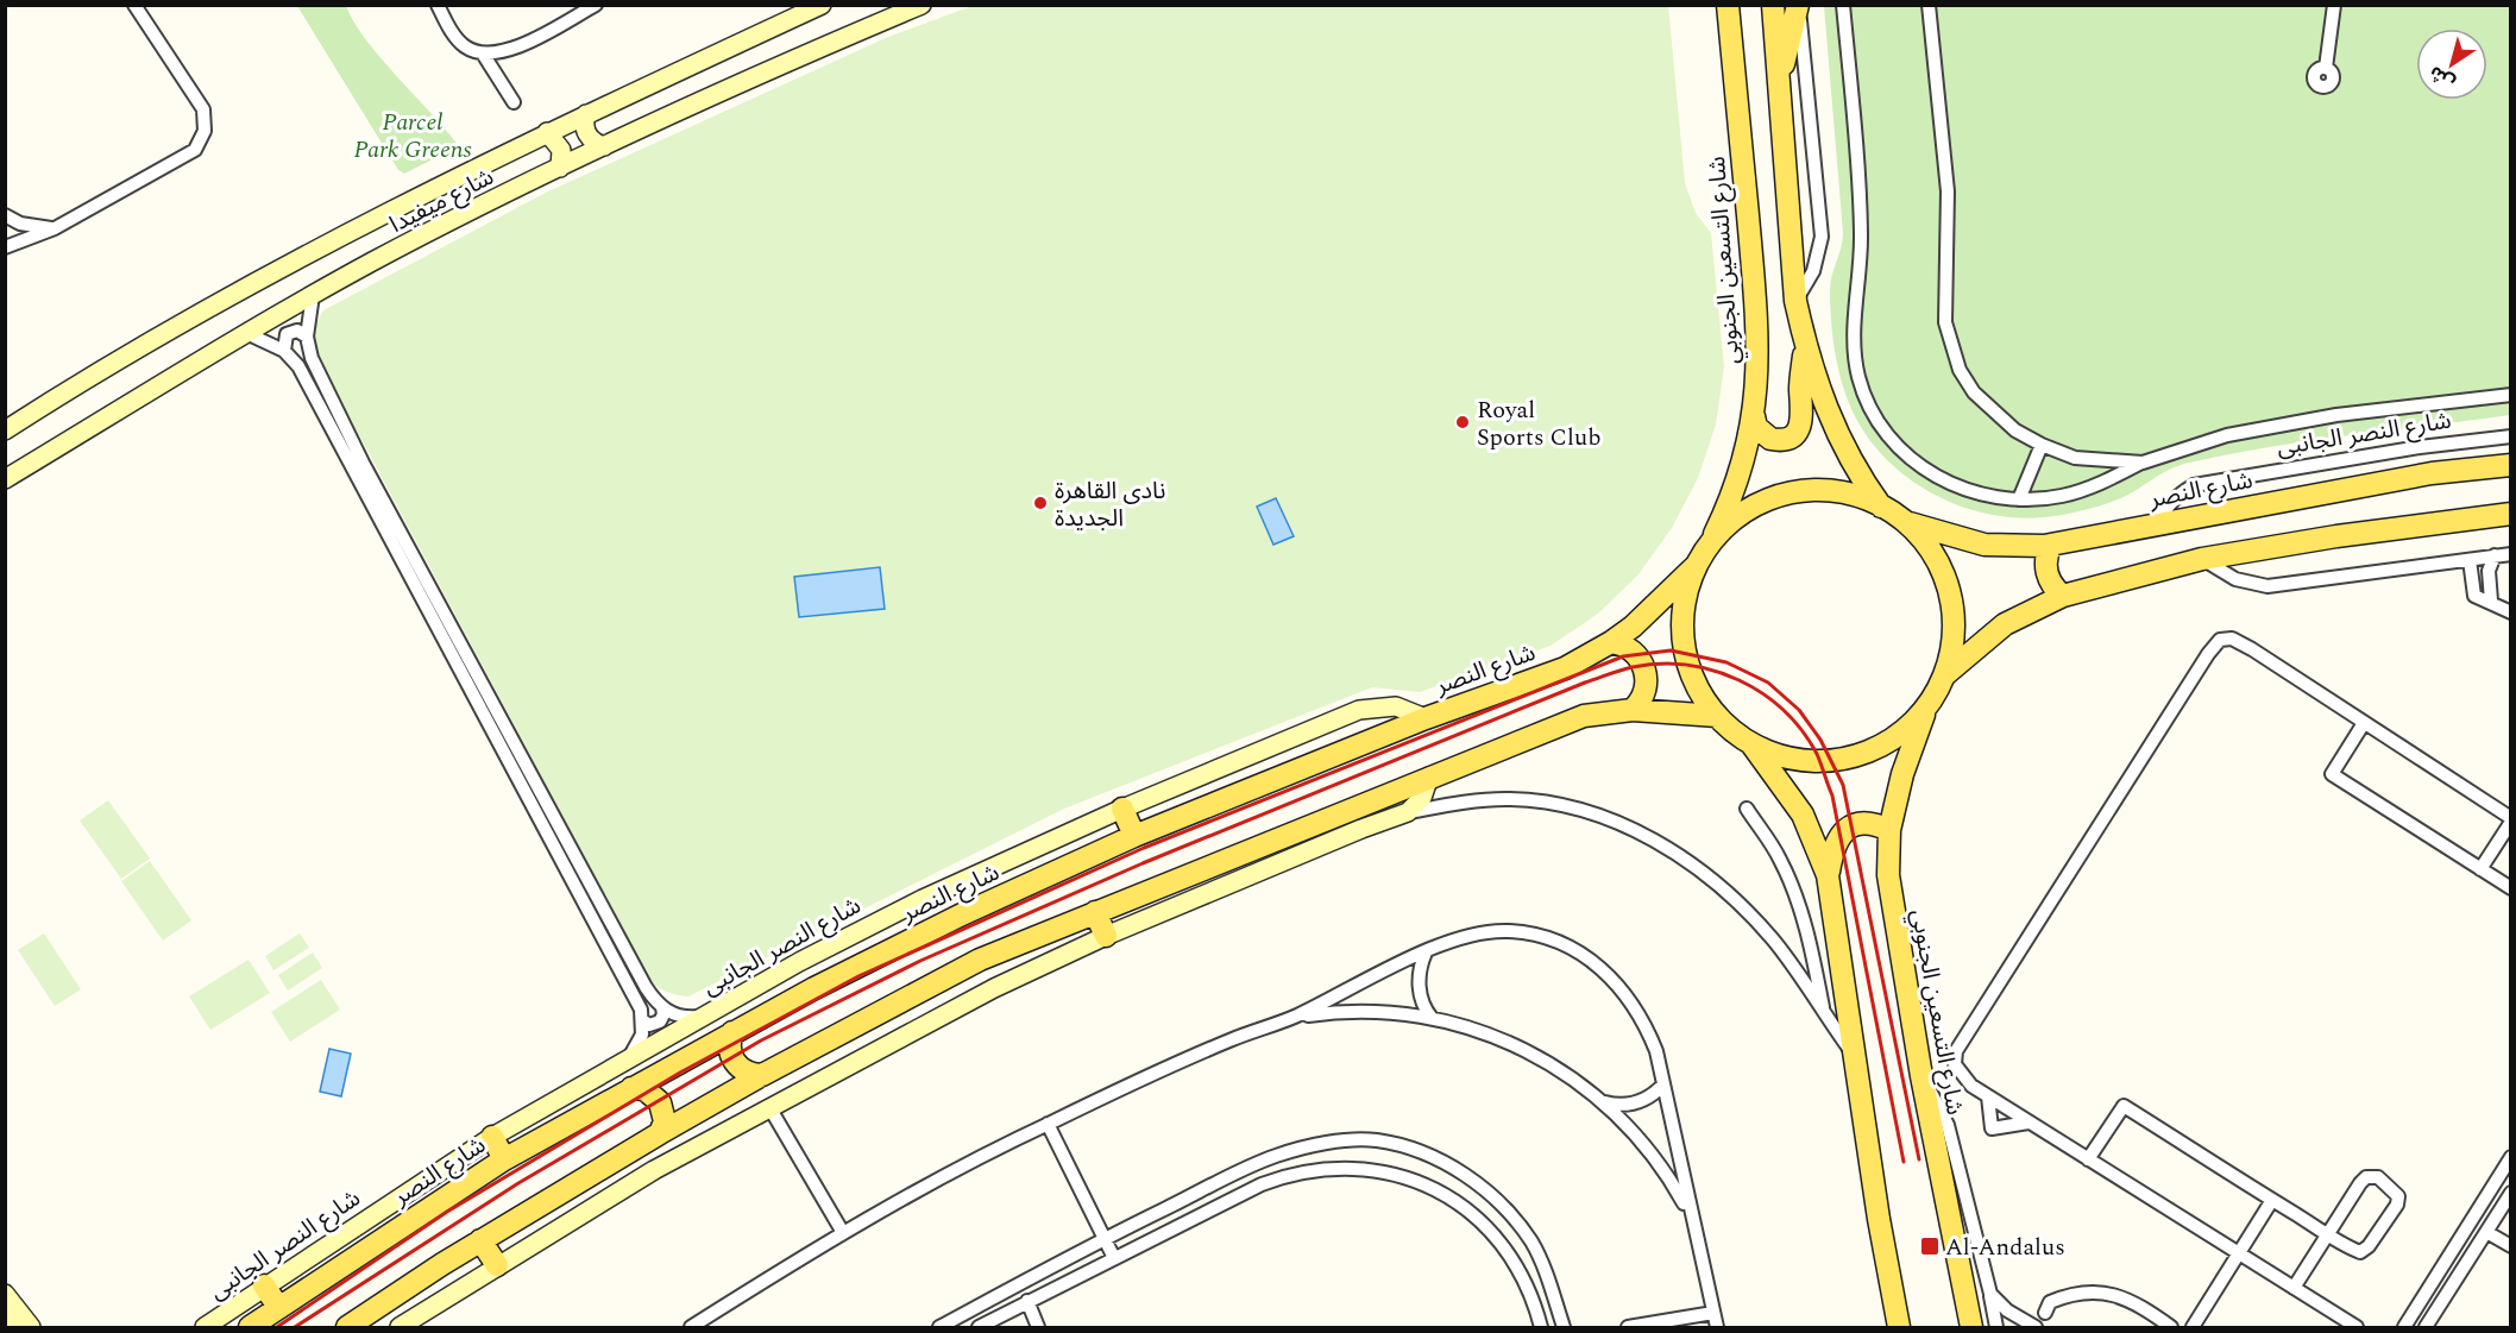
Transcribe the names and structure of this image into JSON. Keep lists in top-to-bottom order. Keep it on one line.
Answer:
{"streets":{"main road":["شارع التسعين الجنوبي","شارع النصر"],"street":["شارع ميفيدا","شارع النصر الجانبى"]},"crossings":[["شارع التسعين الجنوبي","شارع النصر"],["شارع النصر الجانبى","شارع النصر"]],"parks":["Parcel Park Greens"],"places":{"other":["Royal Sports Club","نادى القاهرة الجديدة"],"transit":["Al-Andalus"]},"north":"bottom left"}
